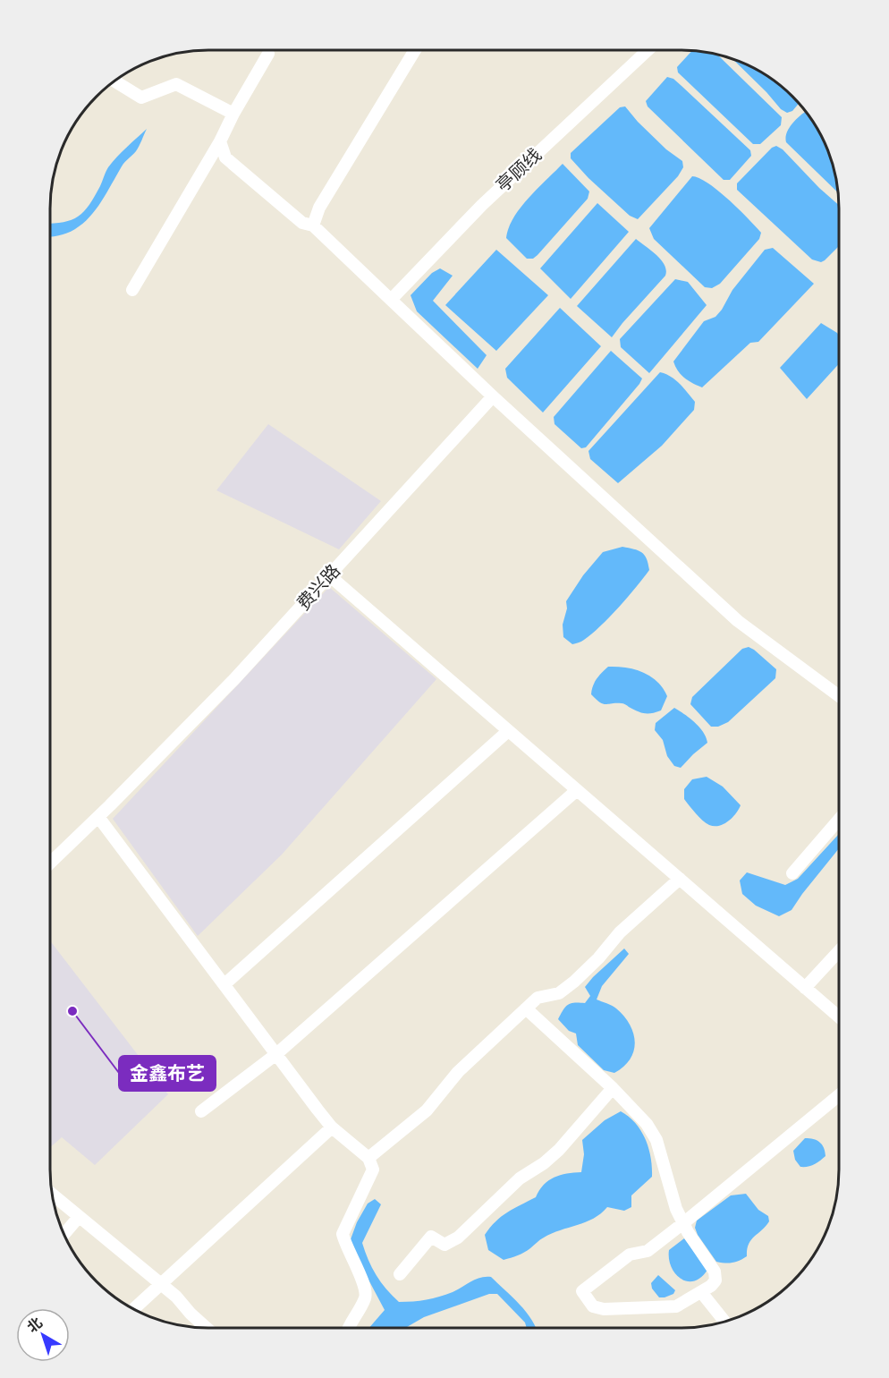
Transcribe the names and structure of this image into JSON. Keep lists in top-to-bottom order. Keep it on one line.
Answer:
{"streets":{"street":["亭顾线","费兴路"]},"places":["金鑫布艺"],"north":"top left"}
